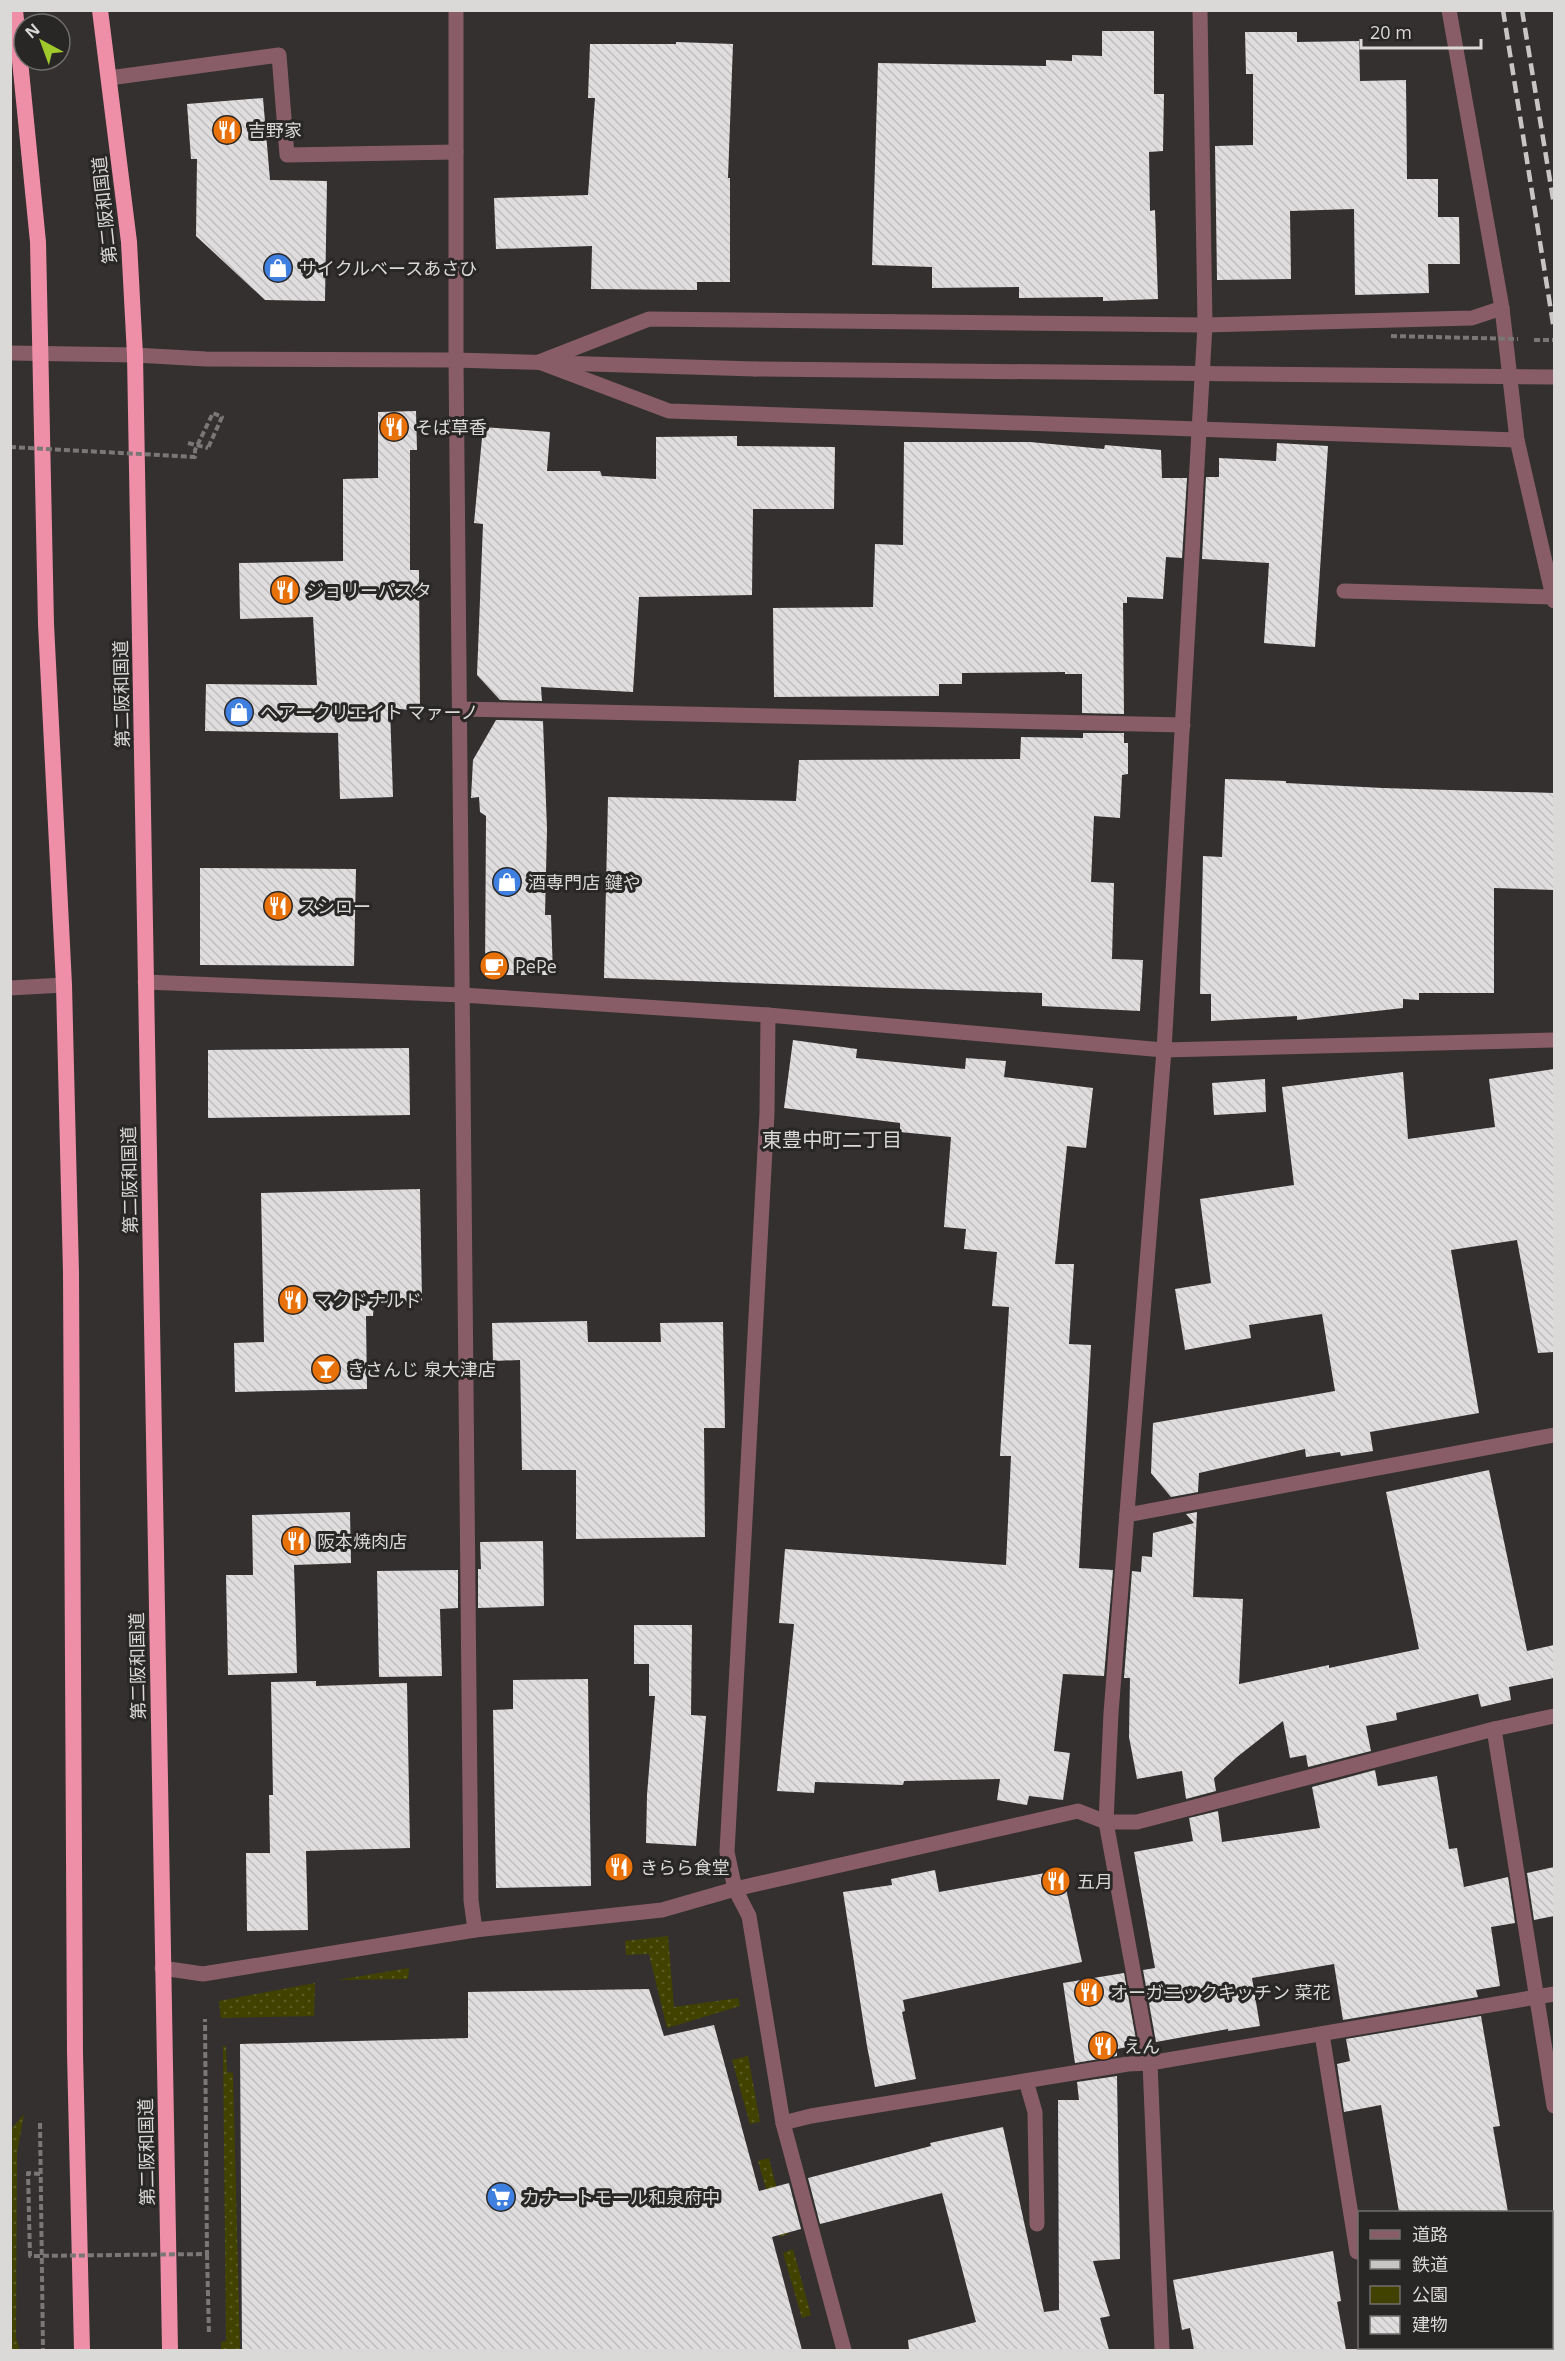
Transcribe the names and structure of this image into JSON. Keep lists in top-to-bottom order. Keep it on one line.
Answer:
{"streets":{"highway":["第二阪和国道"]},"districts":["東豊中町二丁目"],"places":{"restaurant":["吉野家","そば草香","ジョリーパスタ","スシロー","マクドナルド","阪本焼肉店","きらら食堂","五月","オーガニックキッチン 菜花","えん"],"shop":["サイクルベースあさひ","ヘアークリエイト マァーノ","酒専門店 鍵や"],"cafe":["PePe"],"bar":["きさんじ 泉大津店"],"supermarket":["カナートモール和泉府中"]},"legend":["道路","鉄道","公園","建物"],"scale_bar":"20 m","north":"top left"}
